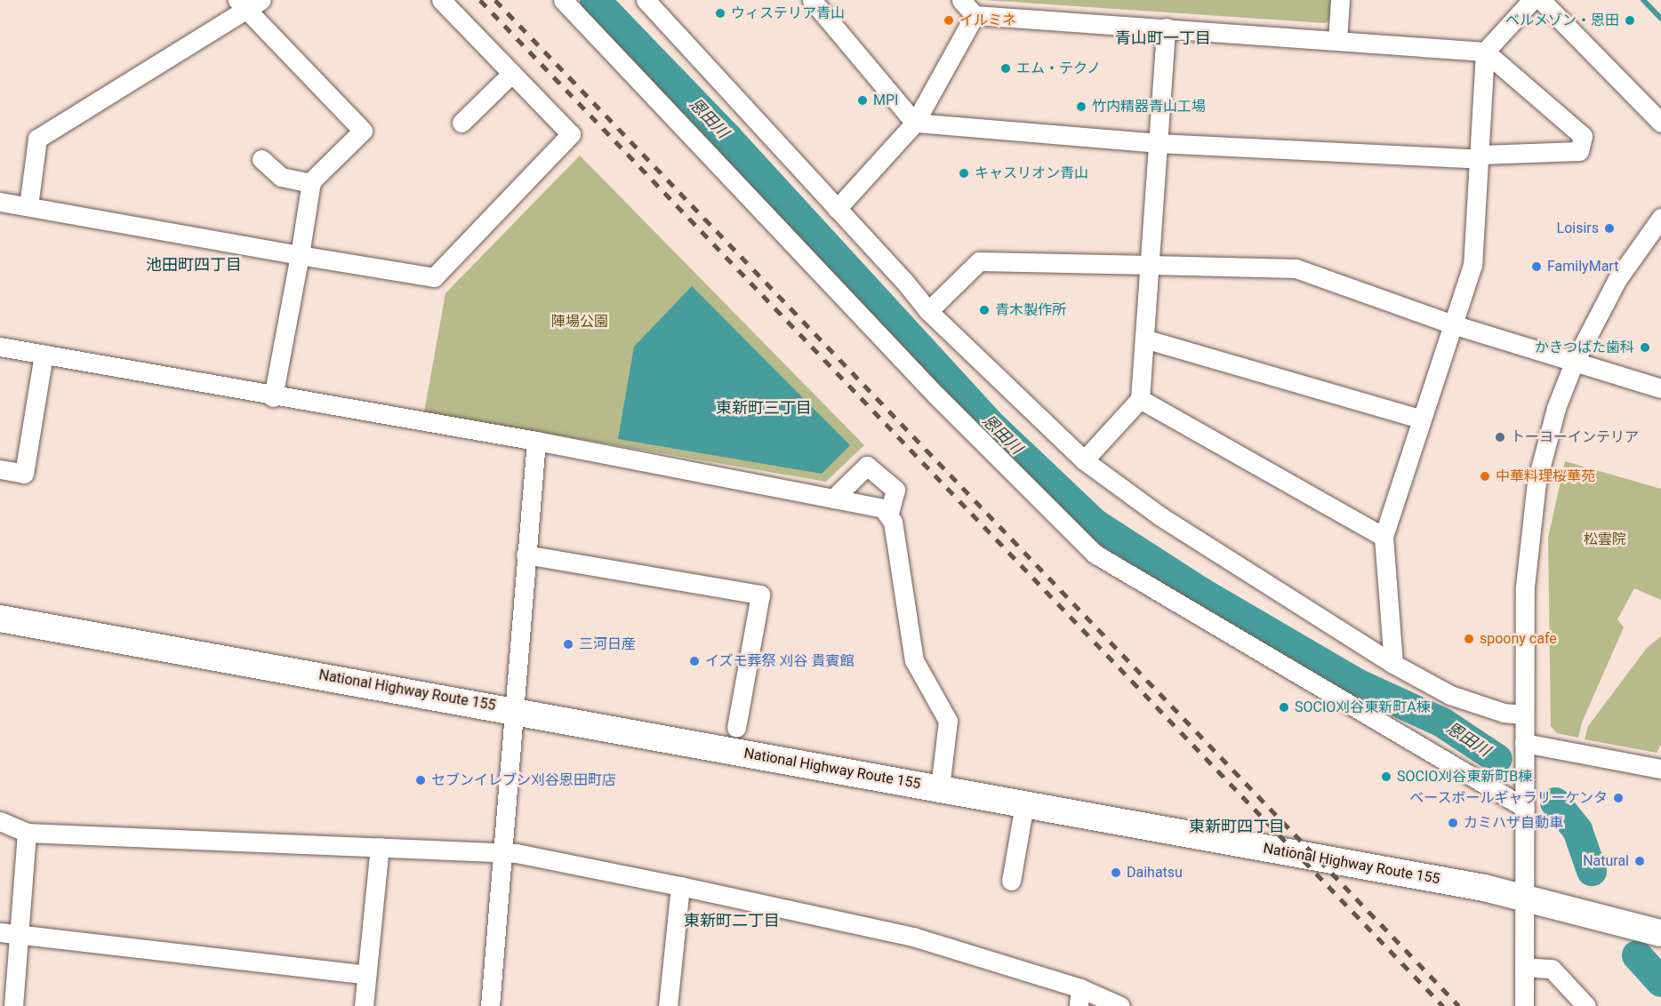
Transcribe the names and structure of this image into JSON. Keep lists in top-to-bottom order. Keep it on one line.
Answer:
{"streets":{"highway":["National Highway Route 155"]},"districts":["青山町一丁目","池田町四丁目","東新町三丁目","東新町四丁目","東新町二丁目"],"water":["恩田川"],"parks":["陣場公園","松雲院"],"places":["ウィステリア青山","イルミネ","ベルメゾン・恩田","エム・テクノ","MPI","竹内精器青山工場","キャスリオン青山","Loisirs","FamilyMart","青木製作所","かきつばた歯科","トーヨーインテリア","中華料理桜華苑","spoony cafe","三河日産","イズモ葬祭 刈谷 貴賓館","SOCIO刈谷東新町A棟","SOCIO刈谷東新町B棟","セブンイレブン刈谷恩田町店","ベースボールギャラリーケンタ","カミハザ自動車","Natural","Daihatsu"]}
